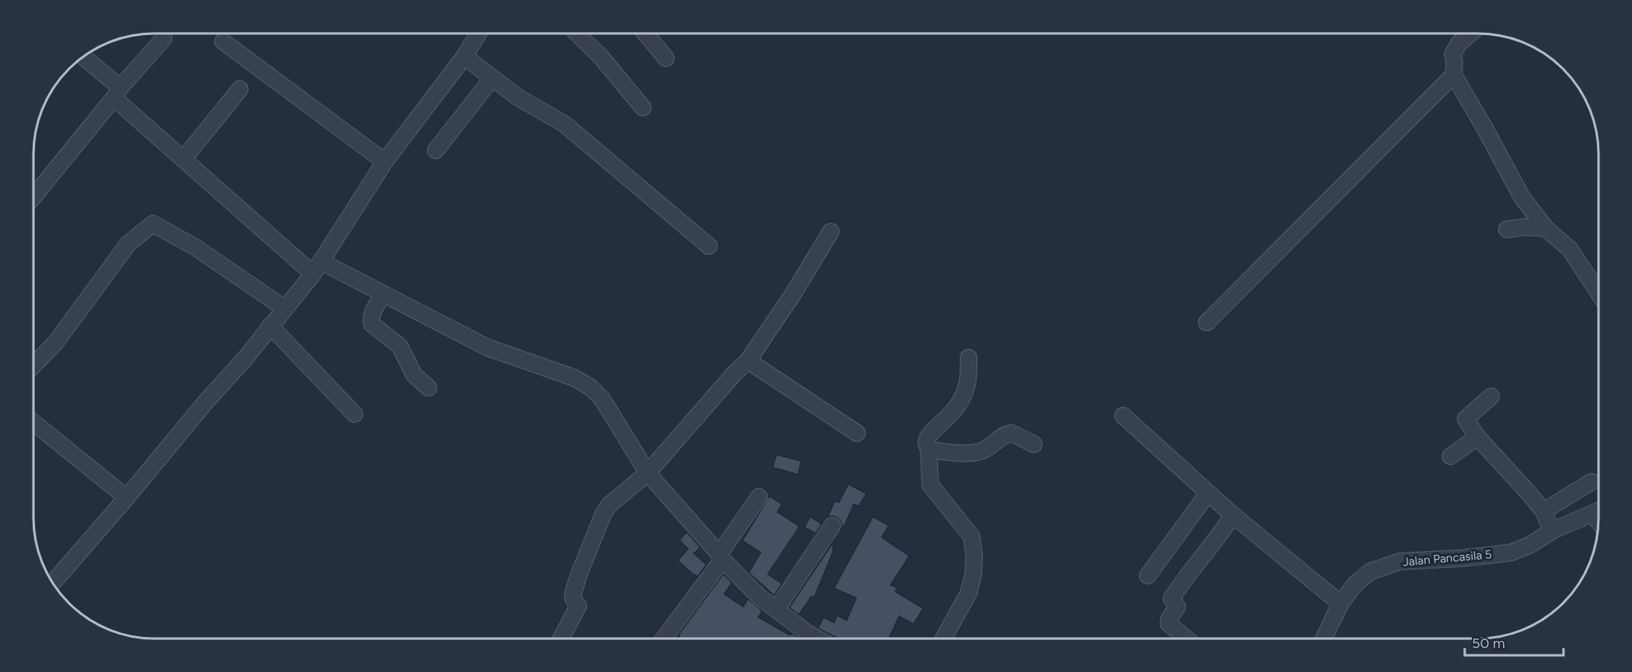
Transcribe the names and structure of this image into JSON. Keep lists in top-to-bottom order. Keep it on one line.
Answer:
{"streets":{"street":["Jalan Pancasila 5"]},"scale_bar":"50 m"}
